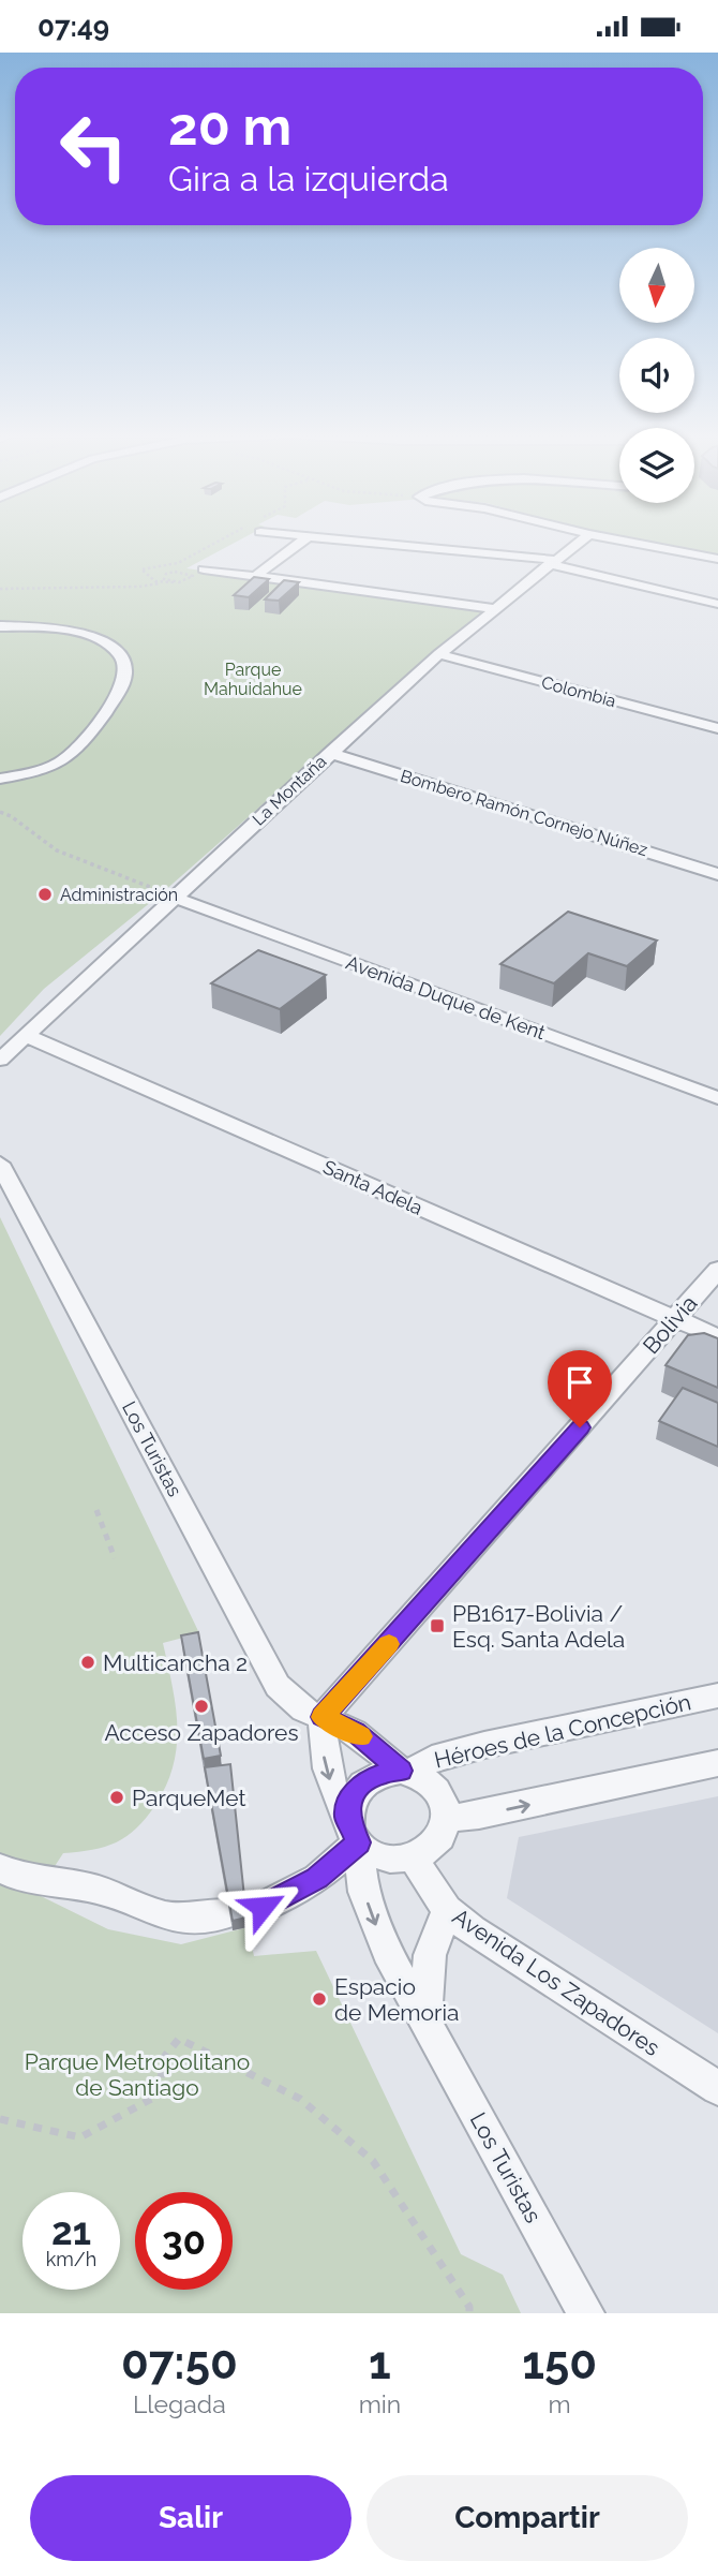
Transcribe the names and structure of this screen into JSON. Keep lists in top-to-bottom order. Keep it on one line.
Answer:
{"streets":{"street":["Colombia","La Montaña","Bombero Ramón Cornejo Núñez","Avenida Duque de Kent","Santa Adela","Bolivia","Los Turistas","Héroes de la Concepción","Avenida Los Zapadores"]},"crossings":[["Colombia","La Montaña"],["La Montaña","Bombero Ramón Cornejo Núñez"],["La Montaña","Avenida Duque de Kent"],["La Montaña","Santa Adela"],["Santa Adela","Bolivia"],["Bolivia","Los Turistas"],["Los Turistas","Héroes de la Concepción"],["Los Turistas","Avenida Los Zapadores"],["Héroes de la Concepción","Avenida Los Zapadores"]],"parks":["Parque Mahuidahue","Parque Metropolitano de Santiago"],"places":{"other":["Administración","Multicancha 2","Acceso Zapadores","ParqueMet","Espacio de Memoria"],"transit":["PB1617-Bolivia / Esq. Santa Adela"]},"north":"bottom","page":{"status":"07:49","turn":["20 m","Gira a la izquierda"],"speed":"21 km/h","limit":"30","eta":["07:50","Llegada","1","min","150","m"],"buttons":["Salir","Compartir"]}}
